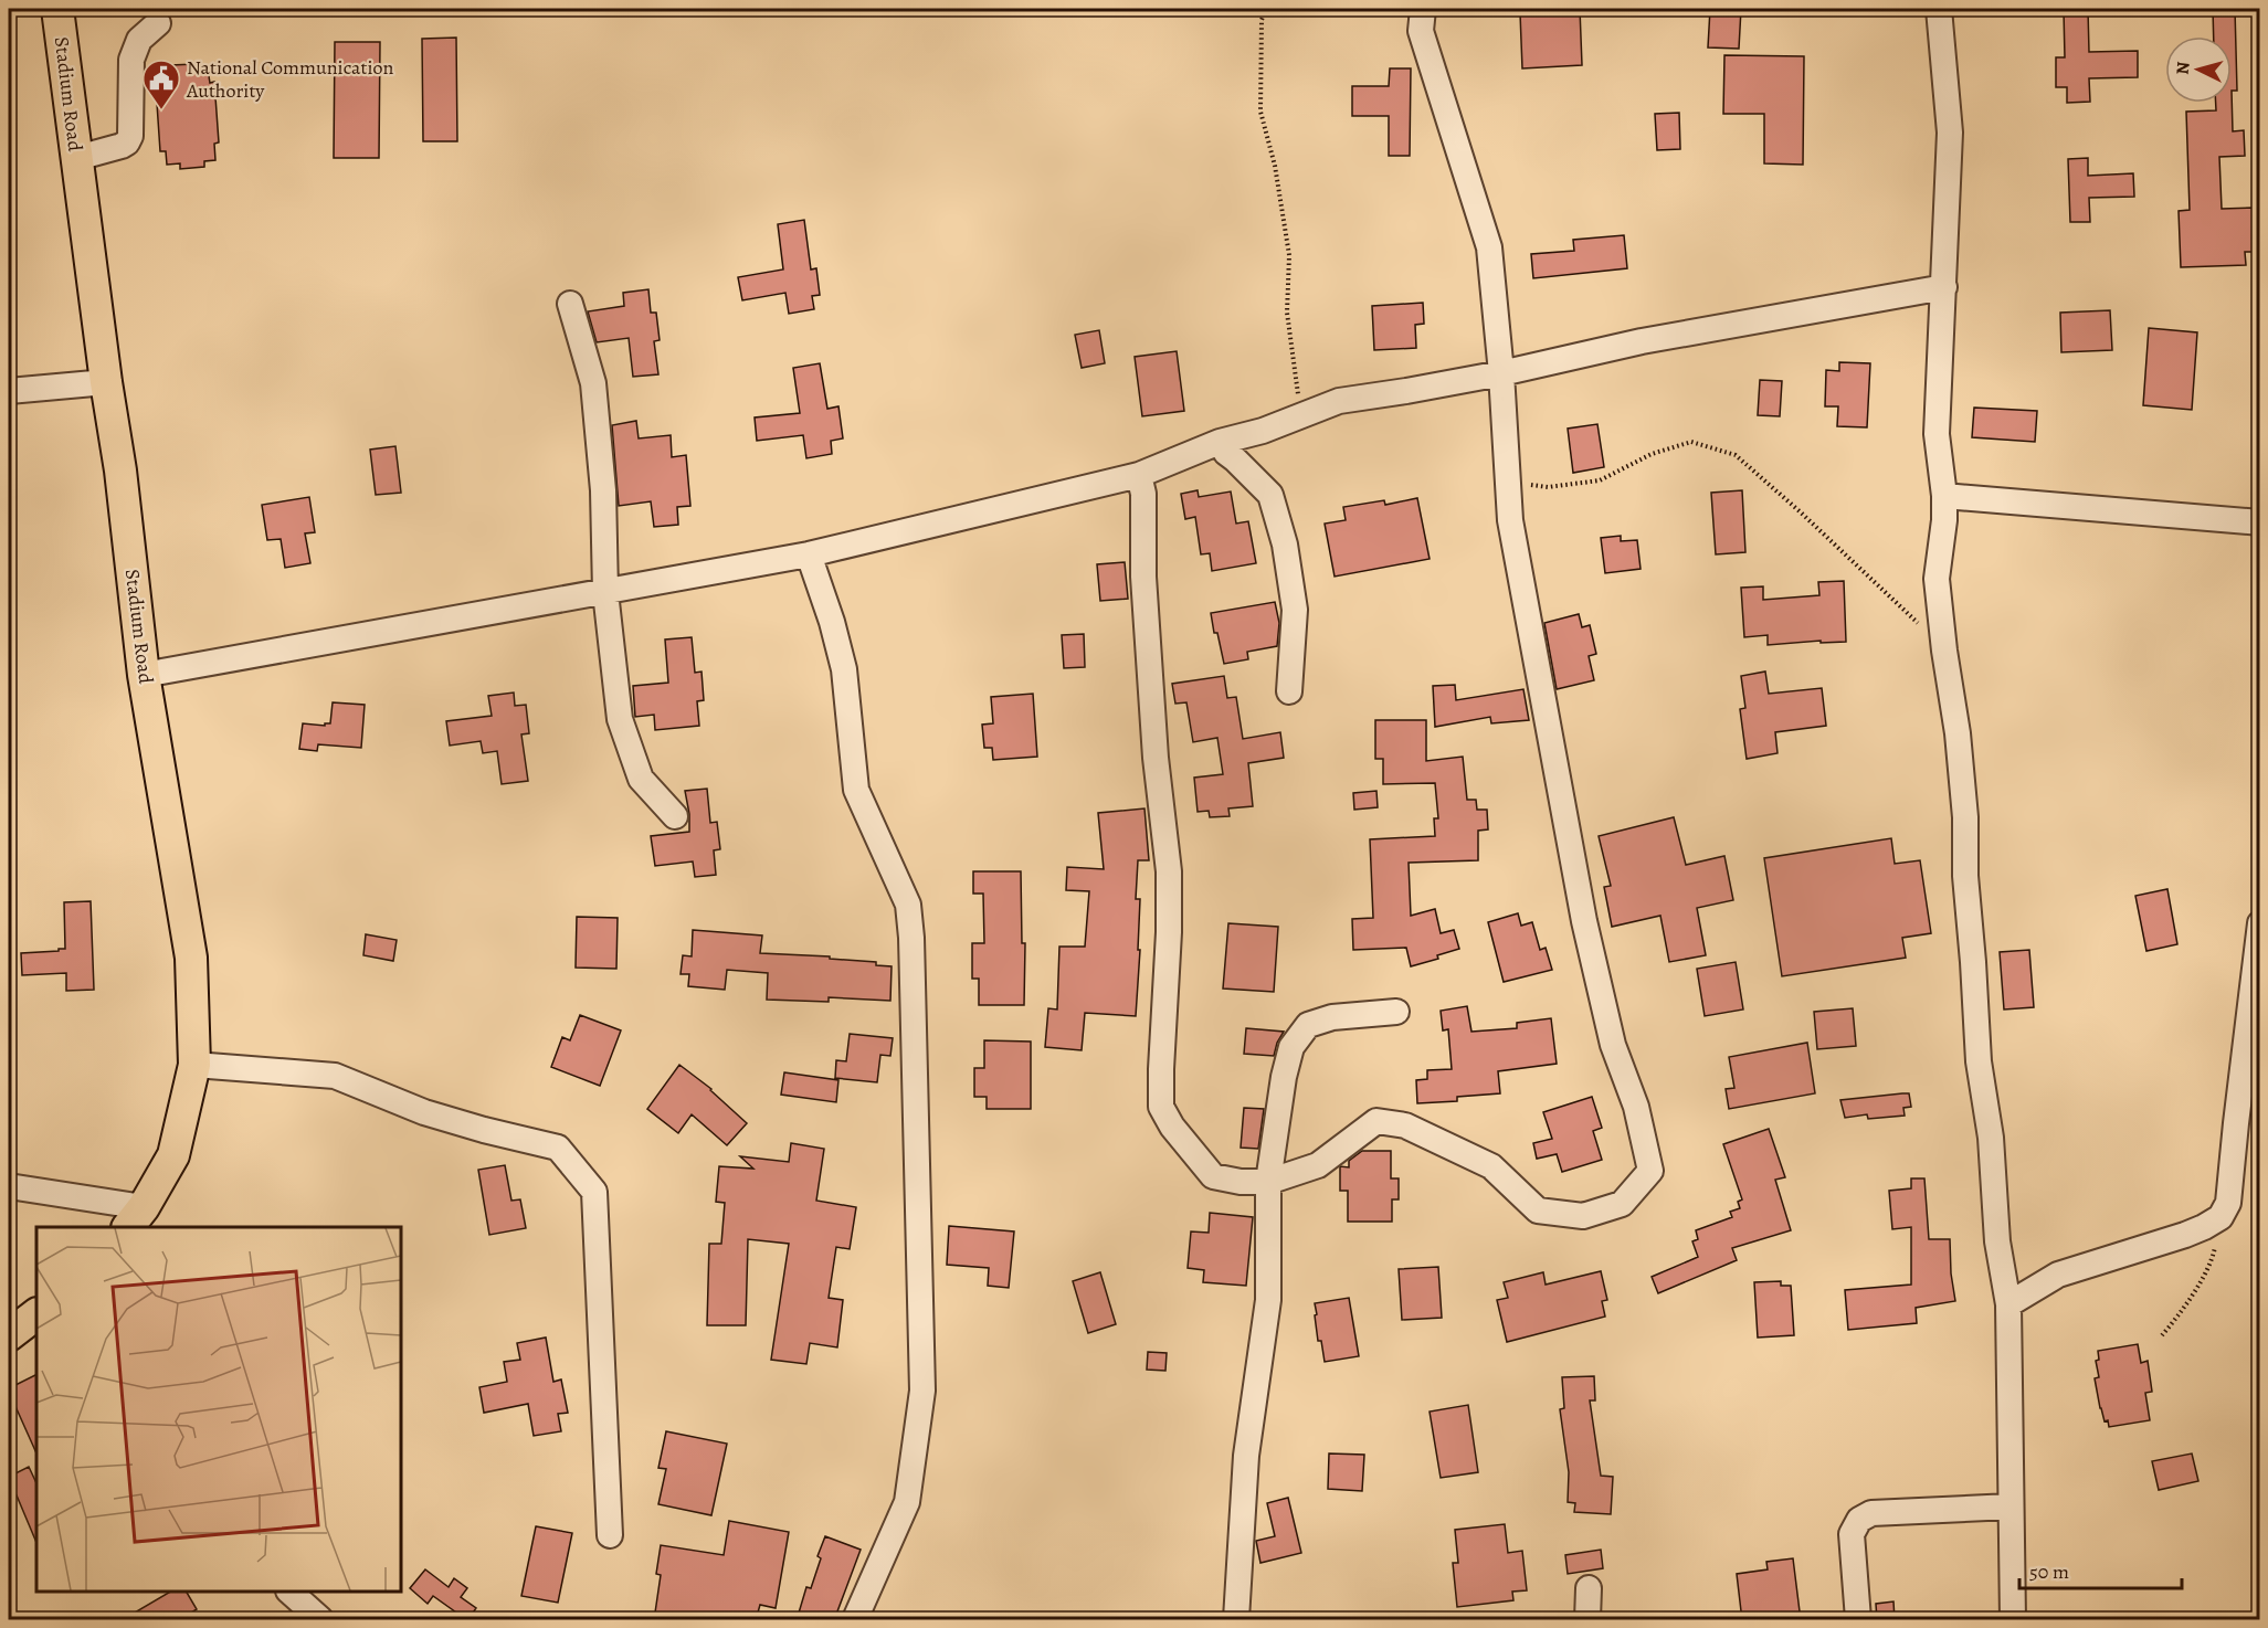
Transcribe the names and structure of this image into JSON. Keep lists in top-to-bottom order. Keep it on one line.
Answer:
{"streets":{"main road":["Stadium Road"]},"places":{"public building":["National Communication Authority"]},"scale_bar":"50 m","north":"left"}
